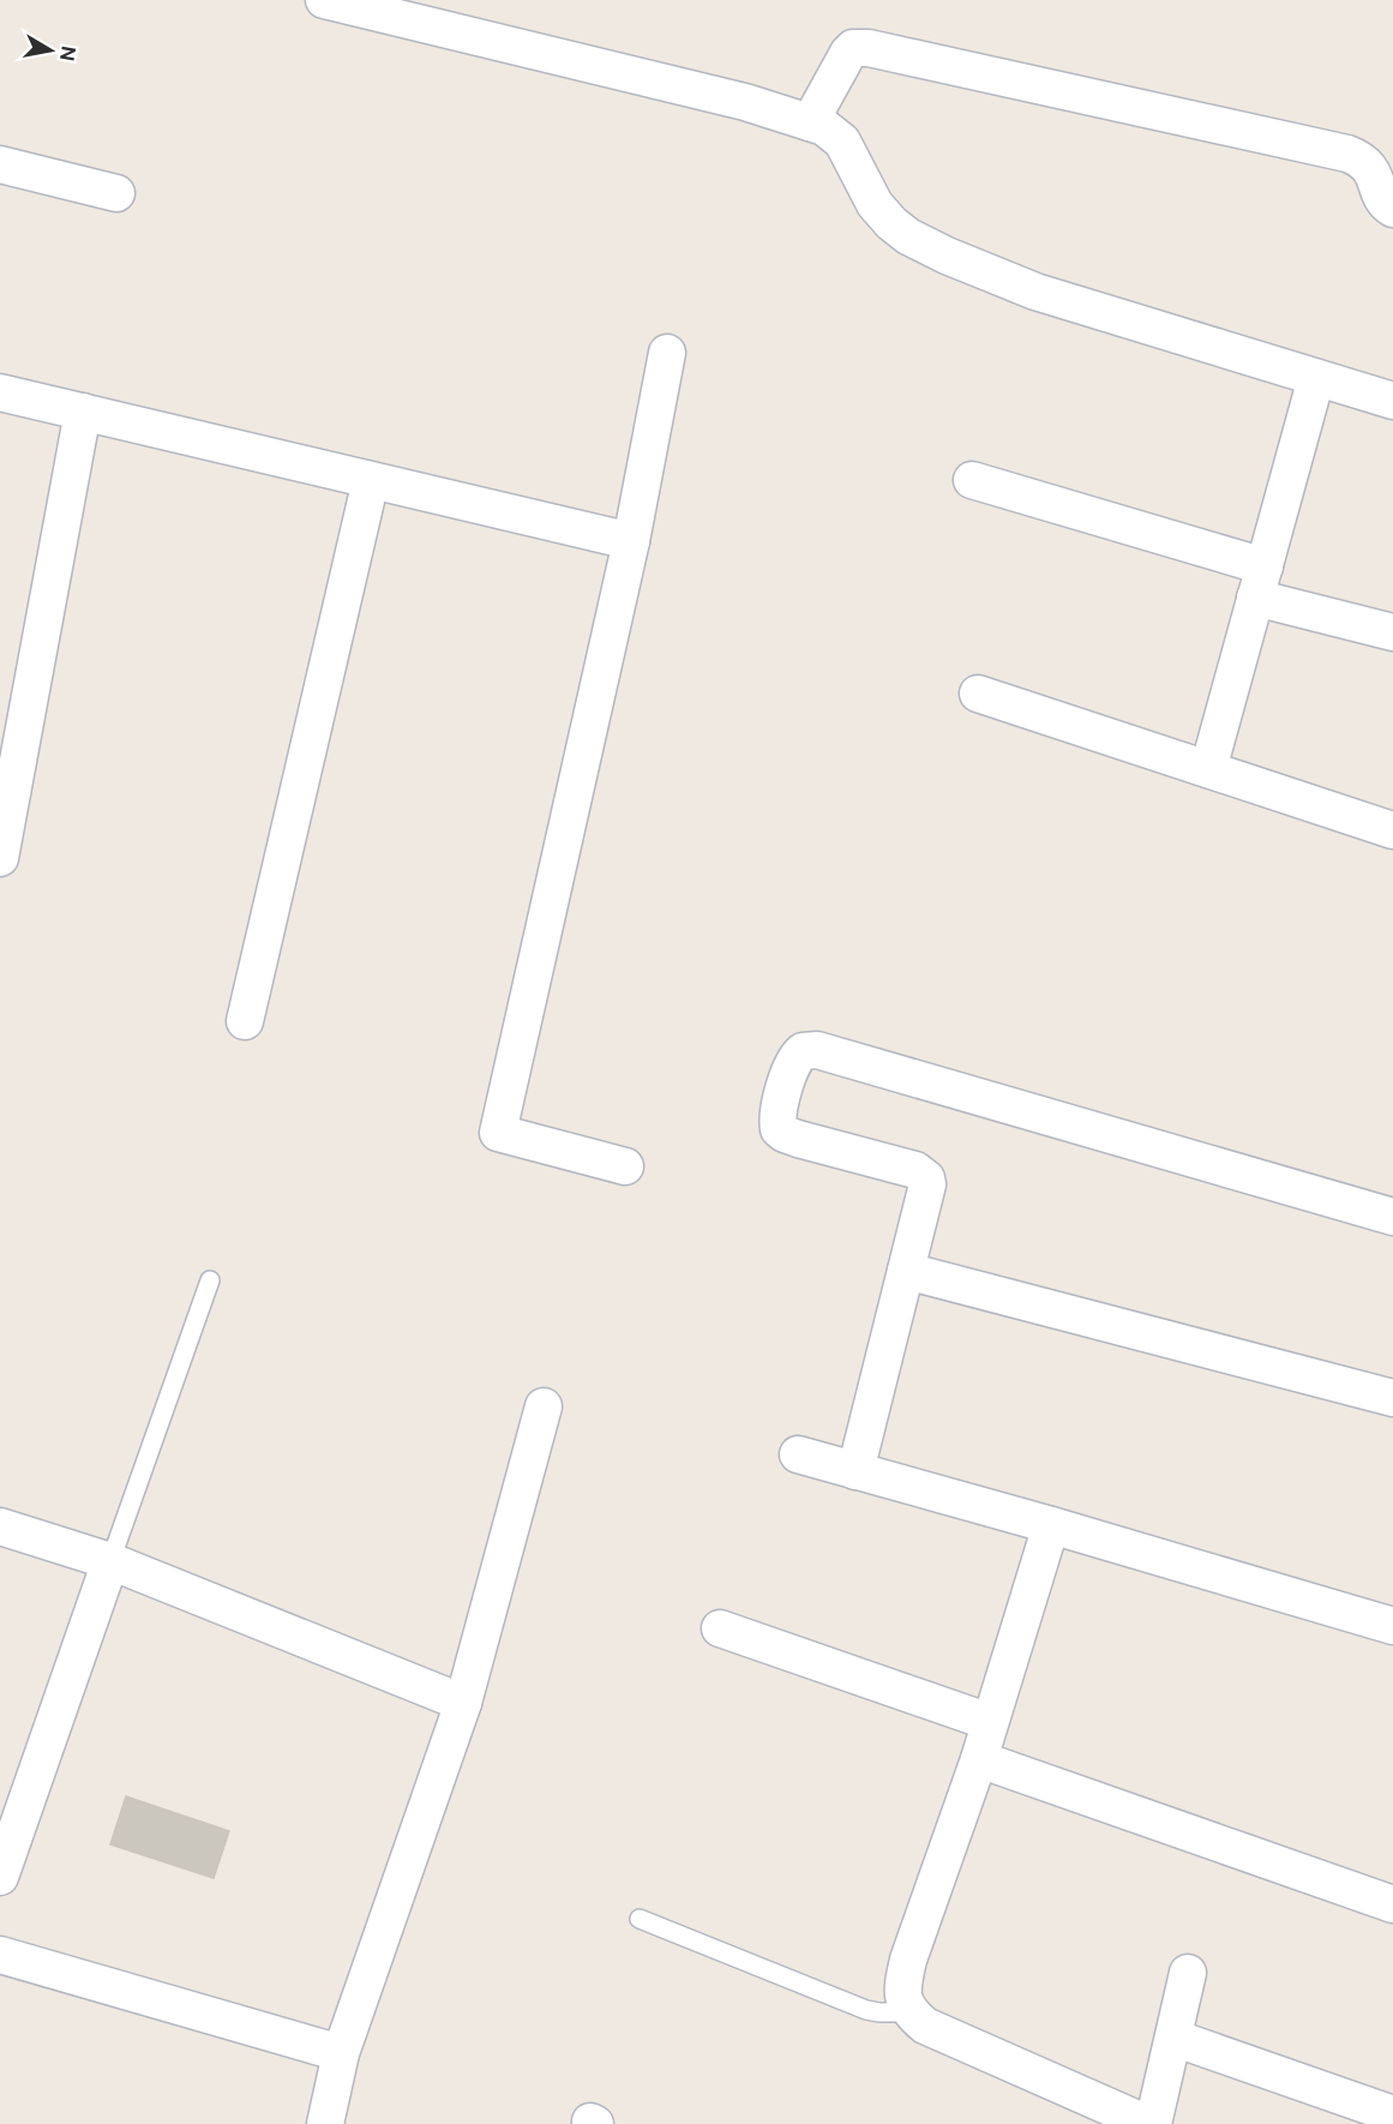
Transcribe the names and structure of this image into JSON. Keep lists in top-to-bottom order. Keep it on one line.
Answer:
{"north":"right"}
